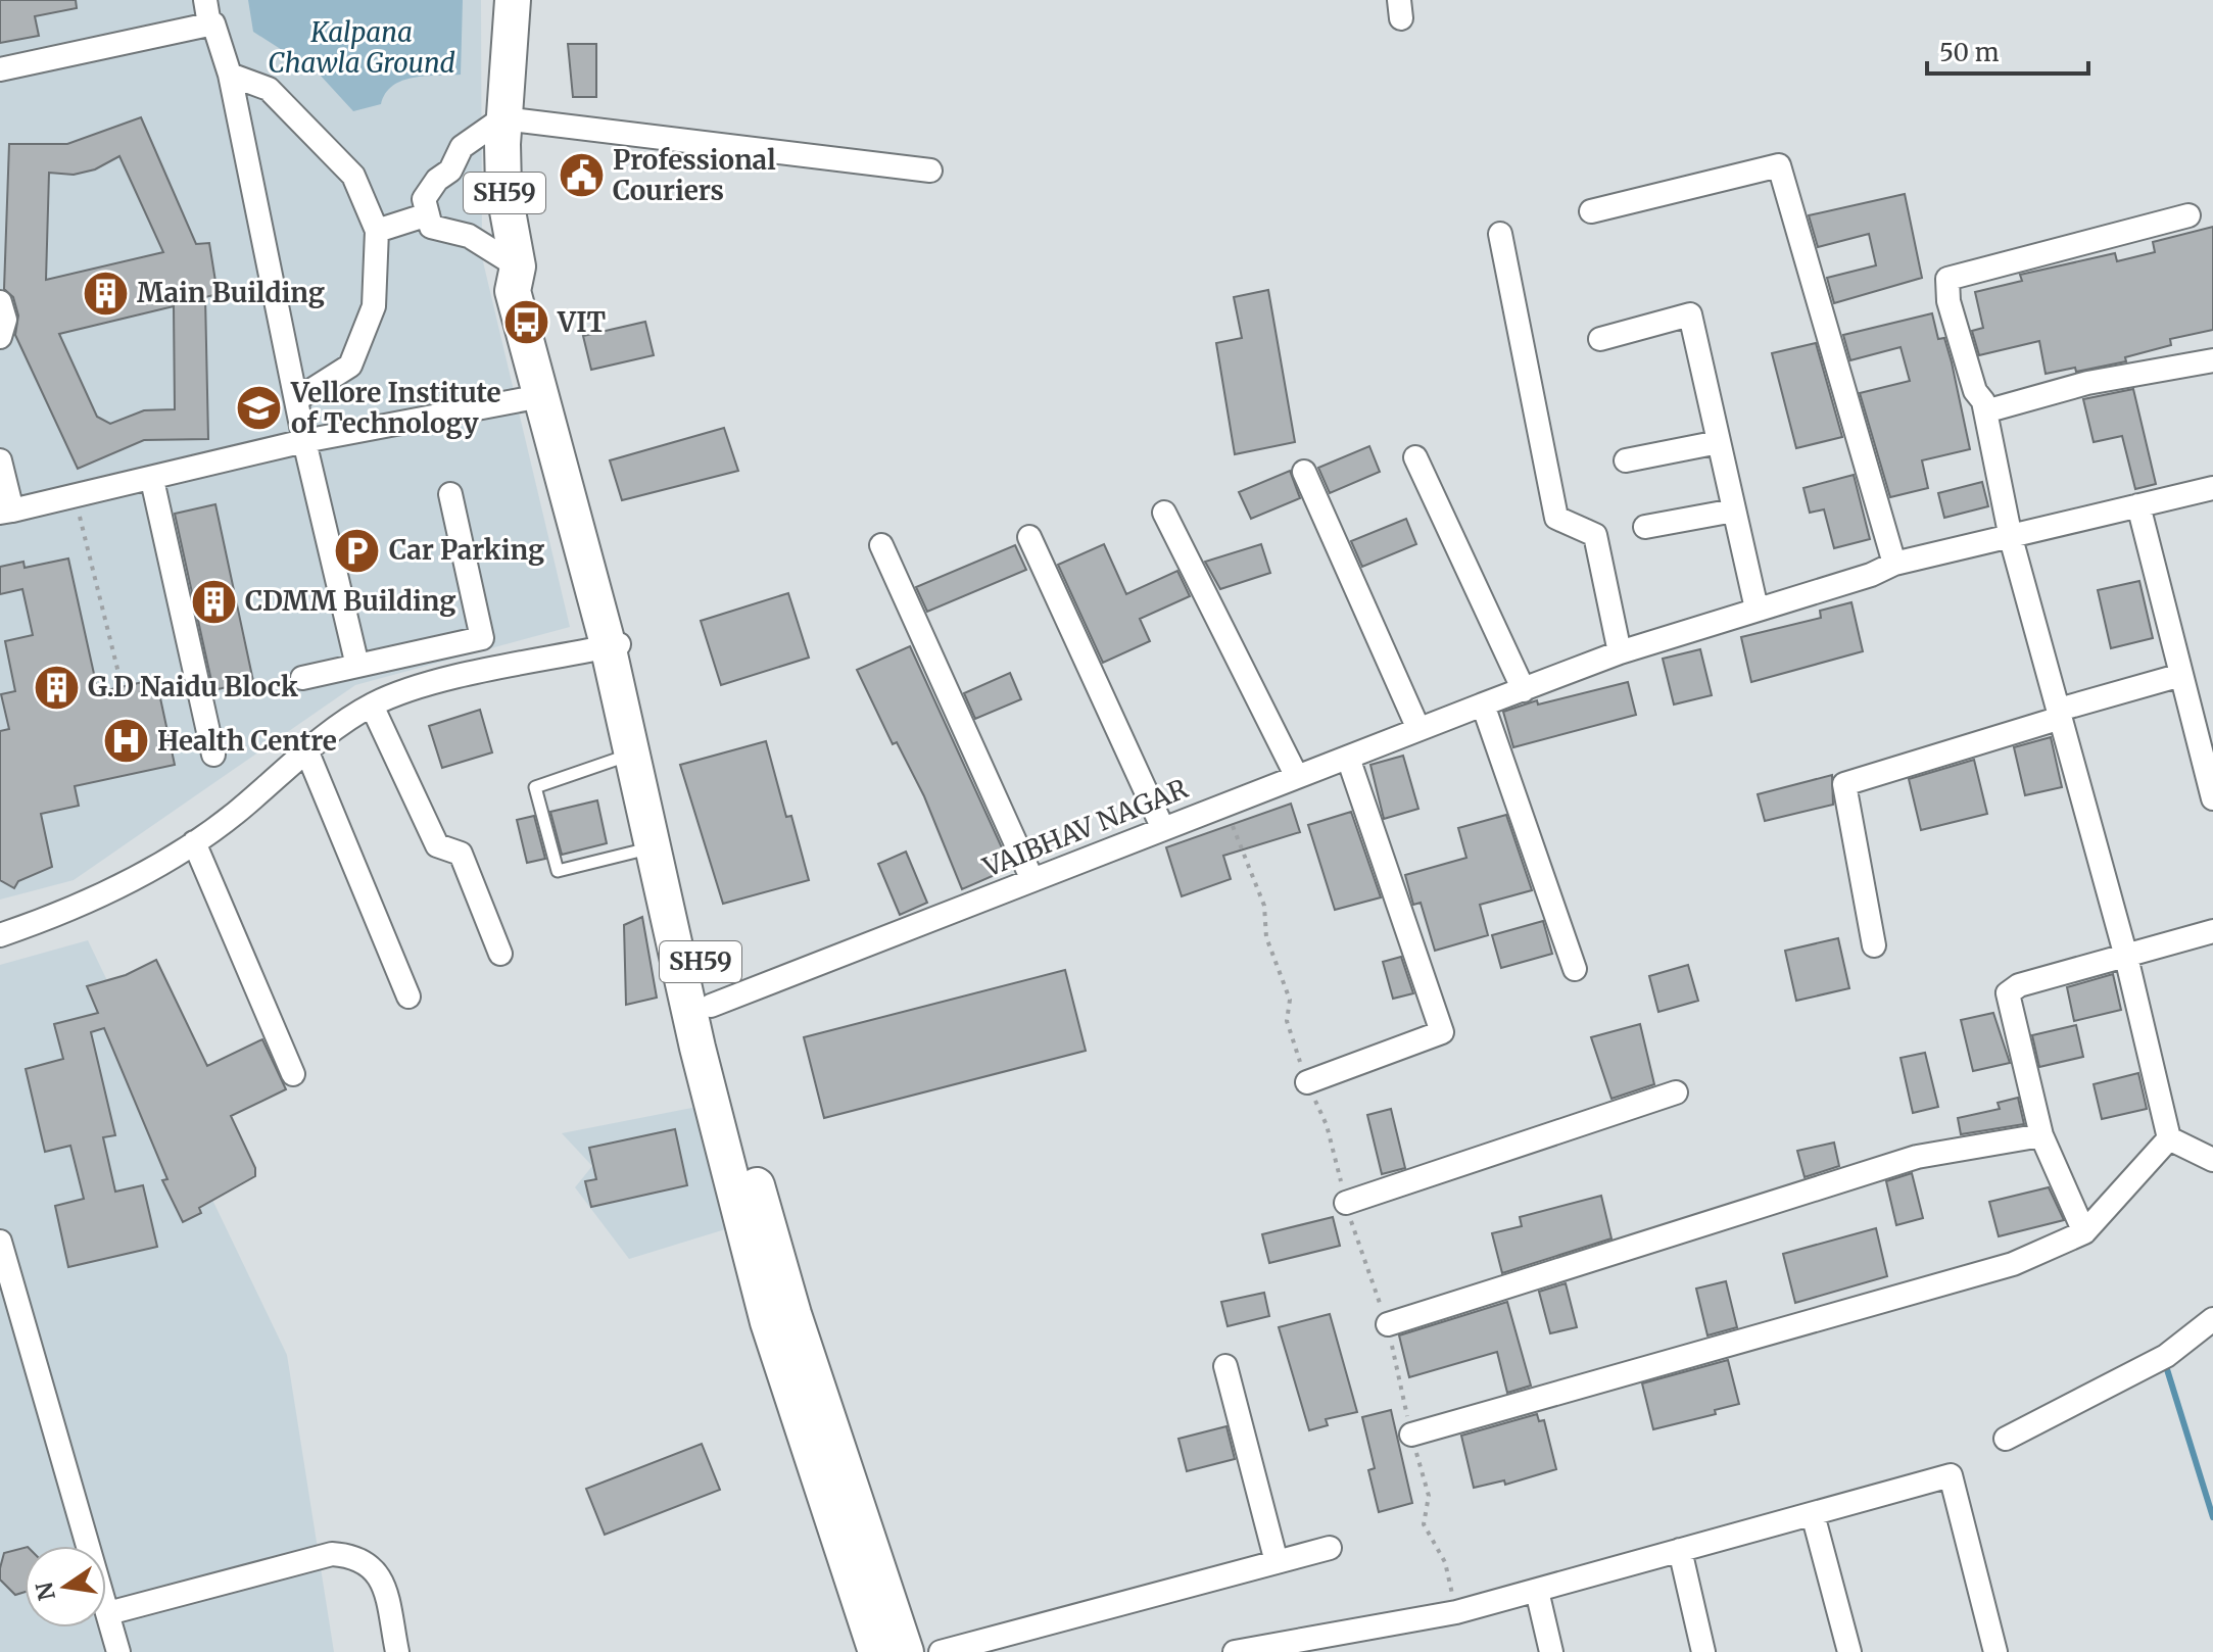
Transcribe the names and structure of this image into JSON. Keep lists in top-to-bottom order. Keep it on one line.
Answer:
{"streets":{"main road":["SH59"],"street":["VAIBHAV NAGAR"]},"crossings":[["SH59","VAIBHAV NAGAR"]],"parks":["Kalpana Chawla Ground"],"places":{"public building":["Professional Couriers"],"building":["Main Building","CDMM Building","G.D Naidu Block"],"bus stop":["VIT"],"school or university":["Vellore Institute of Technology"],"parking":["Car Parking"],"hospital":["Health Centre"]},"scale_bar":"50 m","north":"left"}
